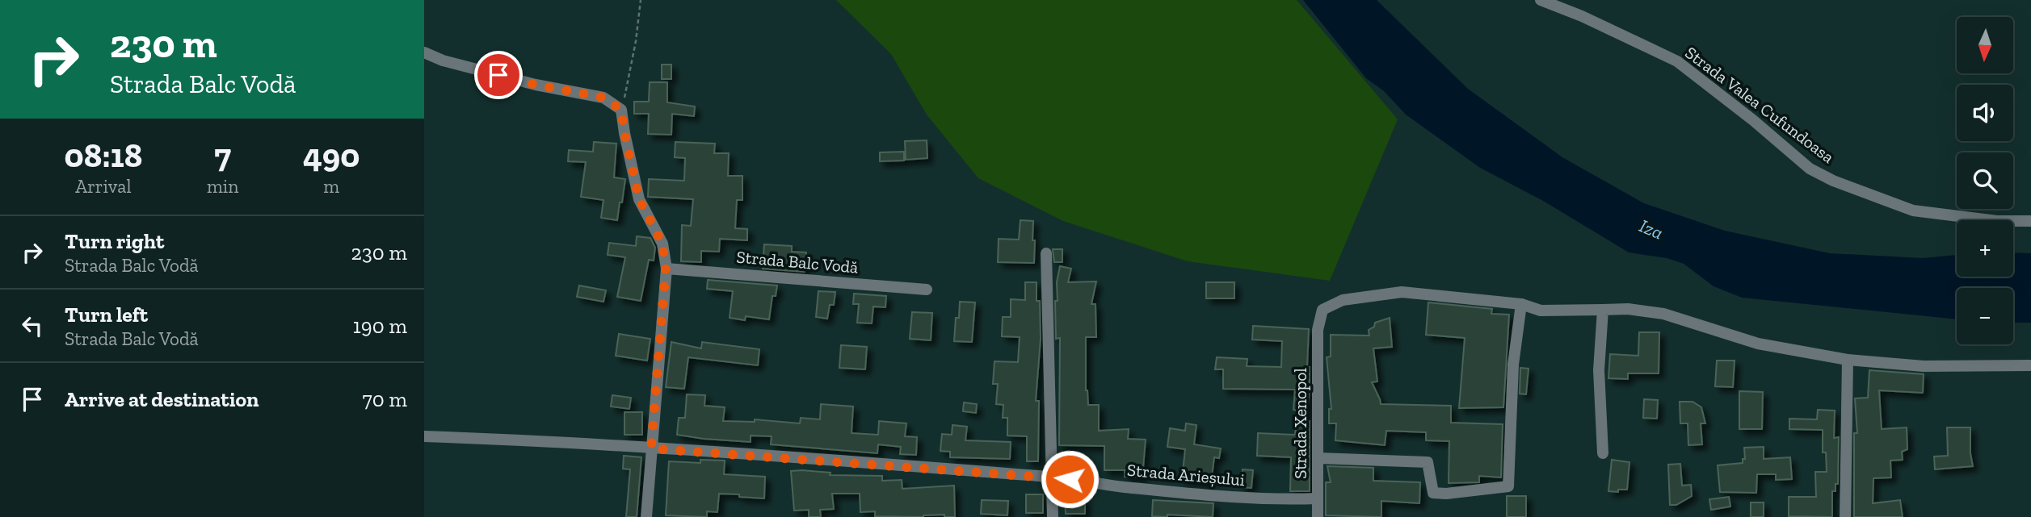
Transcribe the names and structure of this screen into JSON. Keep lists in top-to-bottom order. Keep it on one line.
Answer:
{"streets":{"street":["Strada Valea Cufundoasa","Strada Balc Vodă","Strada Xenopol","Strada Arieșului"]},"crossings":[["Strada Xenopol","Strada Arieșului"]],"water":["Iza"],"north":"bottom","page":{"turn":["230 m","Strada Balc Vodă"],"map_buttons":["+","−"],"eta":["08:18","Arrival","7","min","490","m"],"list":[{"name":"Turn right","note":"Strada Balc Vodă","value":"230 m"},{"name":"Turn left","note":"Strada Balc Vodă","value":"190 m"},{"name":"Arrive at destination","value":"70 m"}]}}
